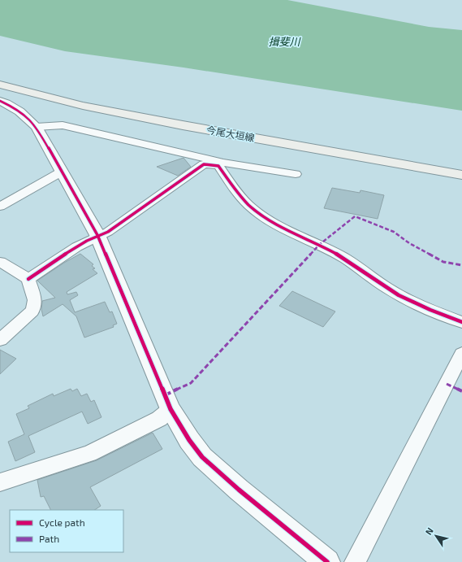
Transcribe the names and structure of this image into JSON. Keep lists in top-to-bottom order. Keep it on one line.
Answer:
{"streets":{"main road":["今尾大垣線"]},"water":["揖斐川"],"legend":["Cycle path","Path"],"north":"top left"}
